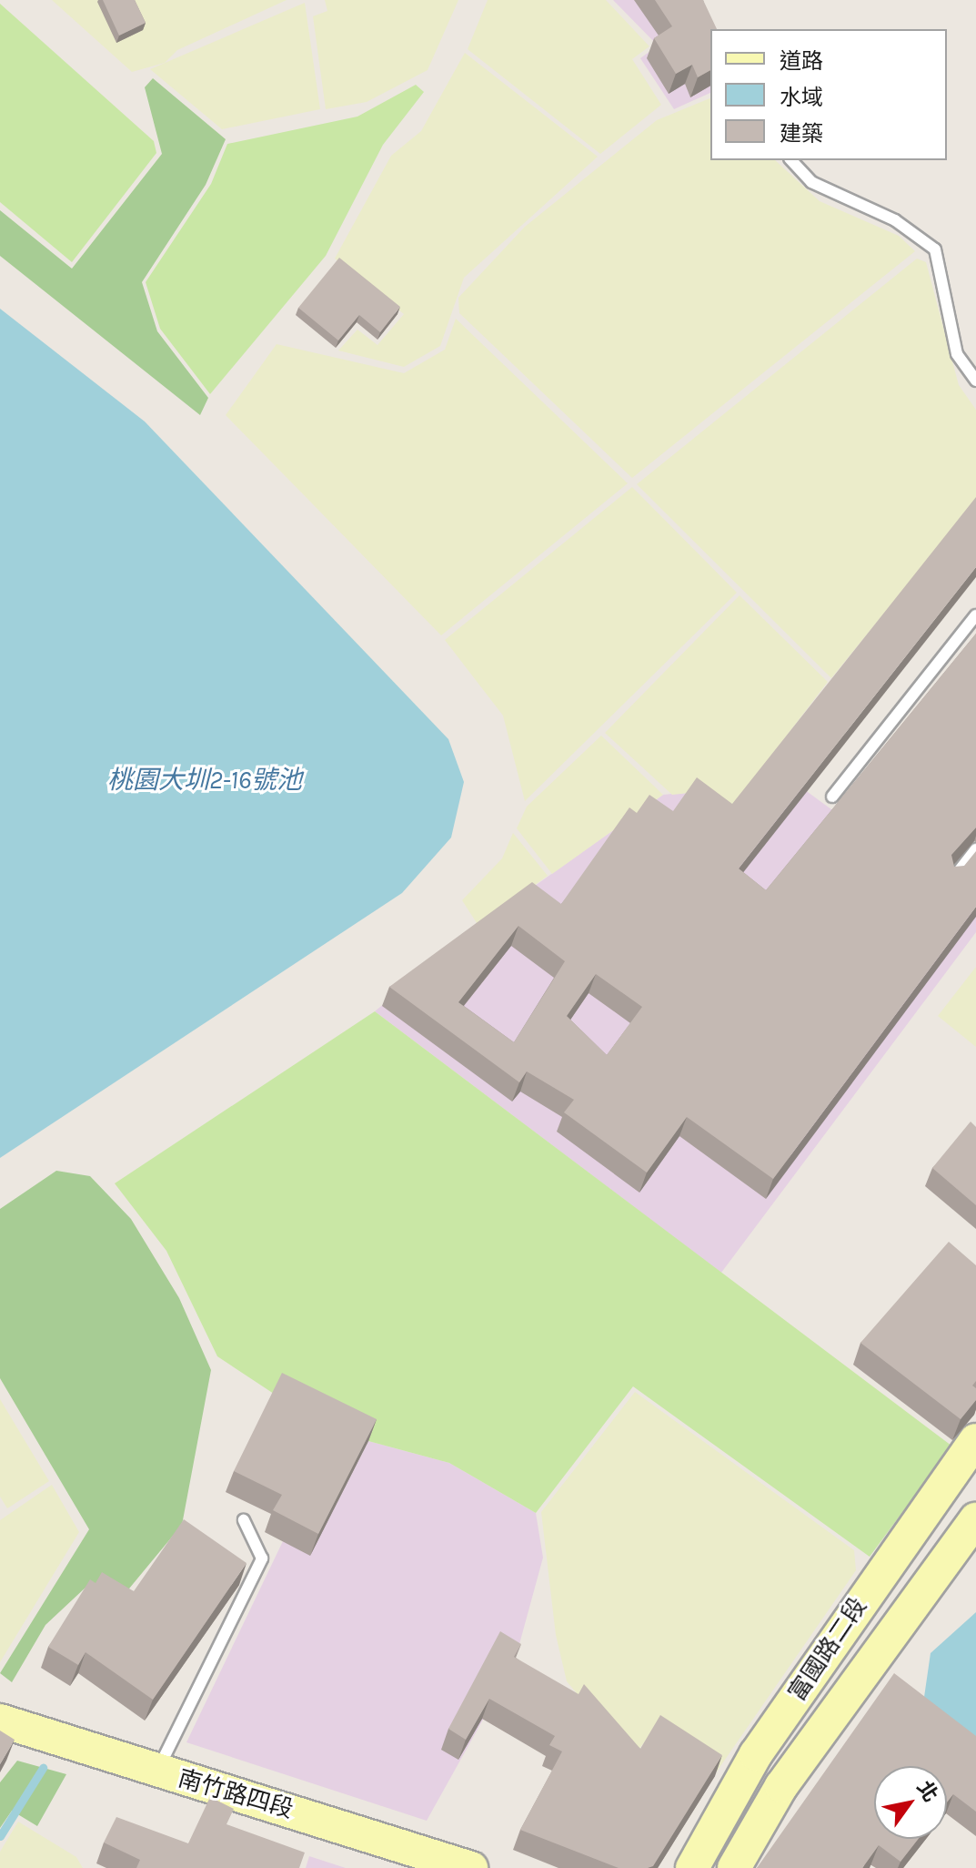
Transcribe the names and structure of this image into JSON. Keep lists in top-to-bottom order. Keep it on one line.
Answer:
{"streets":{"street":["富國路二段","南竹路四段"]},"water":["桃園大圳2-16號池"],"legend":["道路","水域","建築"],"north":"top right"}
